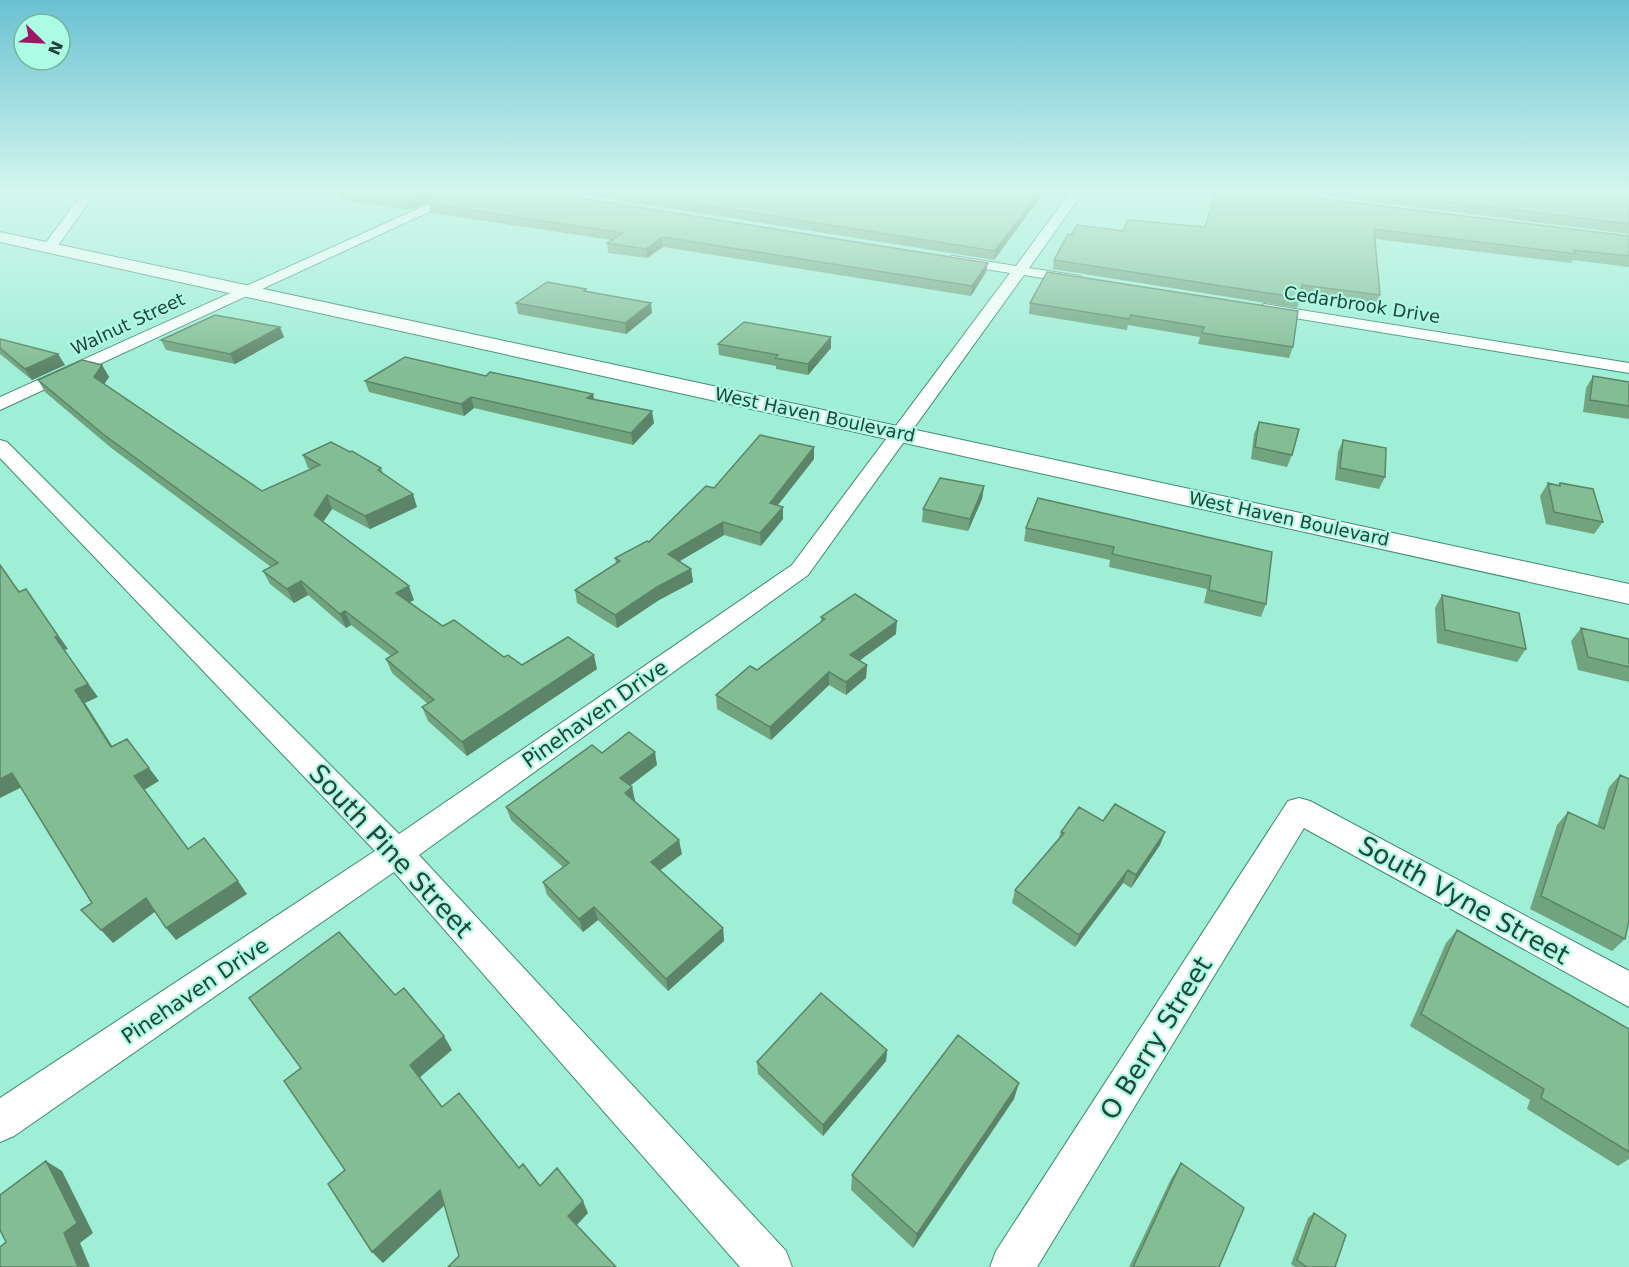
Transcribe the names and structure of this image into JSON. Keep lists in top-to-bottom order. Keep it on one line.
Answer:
{"streets":{"street":["Cedarbrook Drive","Walnut Street","West Haven Boulevard","Pinehaven Drive","South Pine Street","South Vyne Street","O Berry Street"]},"crossings":[["Walnut Street","West Haven Boulevard"],["West Haven Boulevard","Pinehaven Drive"],["Pinehaven Drive","South Pine Street"],["South Vyne Street","O Berry Street"]],"north":"bottom right"}
